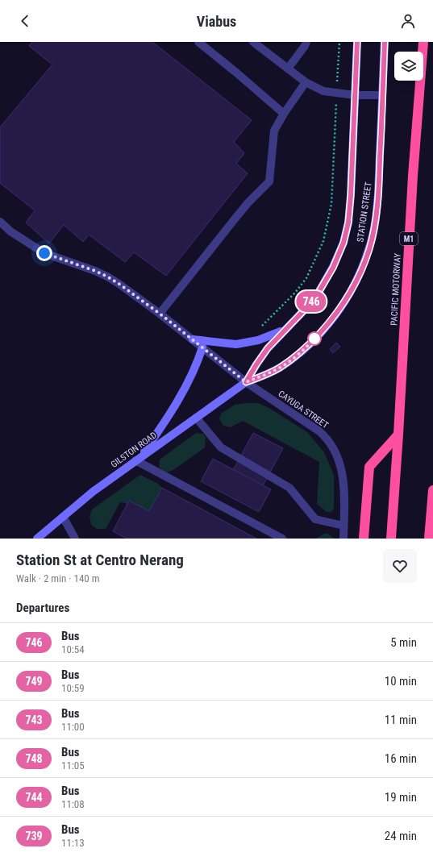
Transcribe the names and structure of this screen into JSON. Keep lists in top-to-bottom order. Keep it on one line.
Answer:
{"streets":{"highway":["M1","PACIFIC MOTORWAY"],"main road":["STATION STREET","GILSTON ROAD"],"street":["CAYUGA STREET"]},"crossings":[["STATION STREET","CAYUGA STREET"],["STATION STREET","GILSTON ROAD"],["CAYUGA STREET","GILSTON ROAD"]],"lines":["bus line 746"],"page":{"header":"Viabus","on_map":"746","heading":[["Station St at Centro Nerang","Walk · 2 min · 140 m"],"Departures"],"list":[{"mark":"746","name":"Bus","note":"10:54","value":"5 min"},{"mark":"749","name":"Bus","note":"10:59","value":"10 min"},{"mark":"743","name":"Bus","note":"11:00","value":"11 min"},{"mark":"748","name":"Bus","note":"11:05","value":"16 min"},{"mark":"744","name":"Bus","note":"11:08","value":"19 min"},{"mark":"739","name":"Bus","note":"11:13","value":"24 min"}]}}
